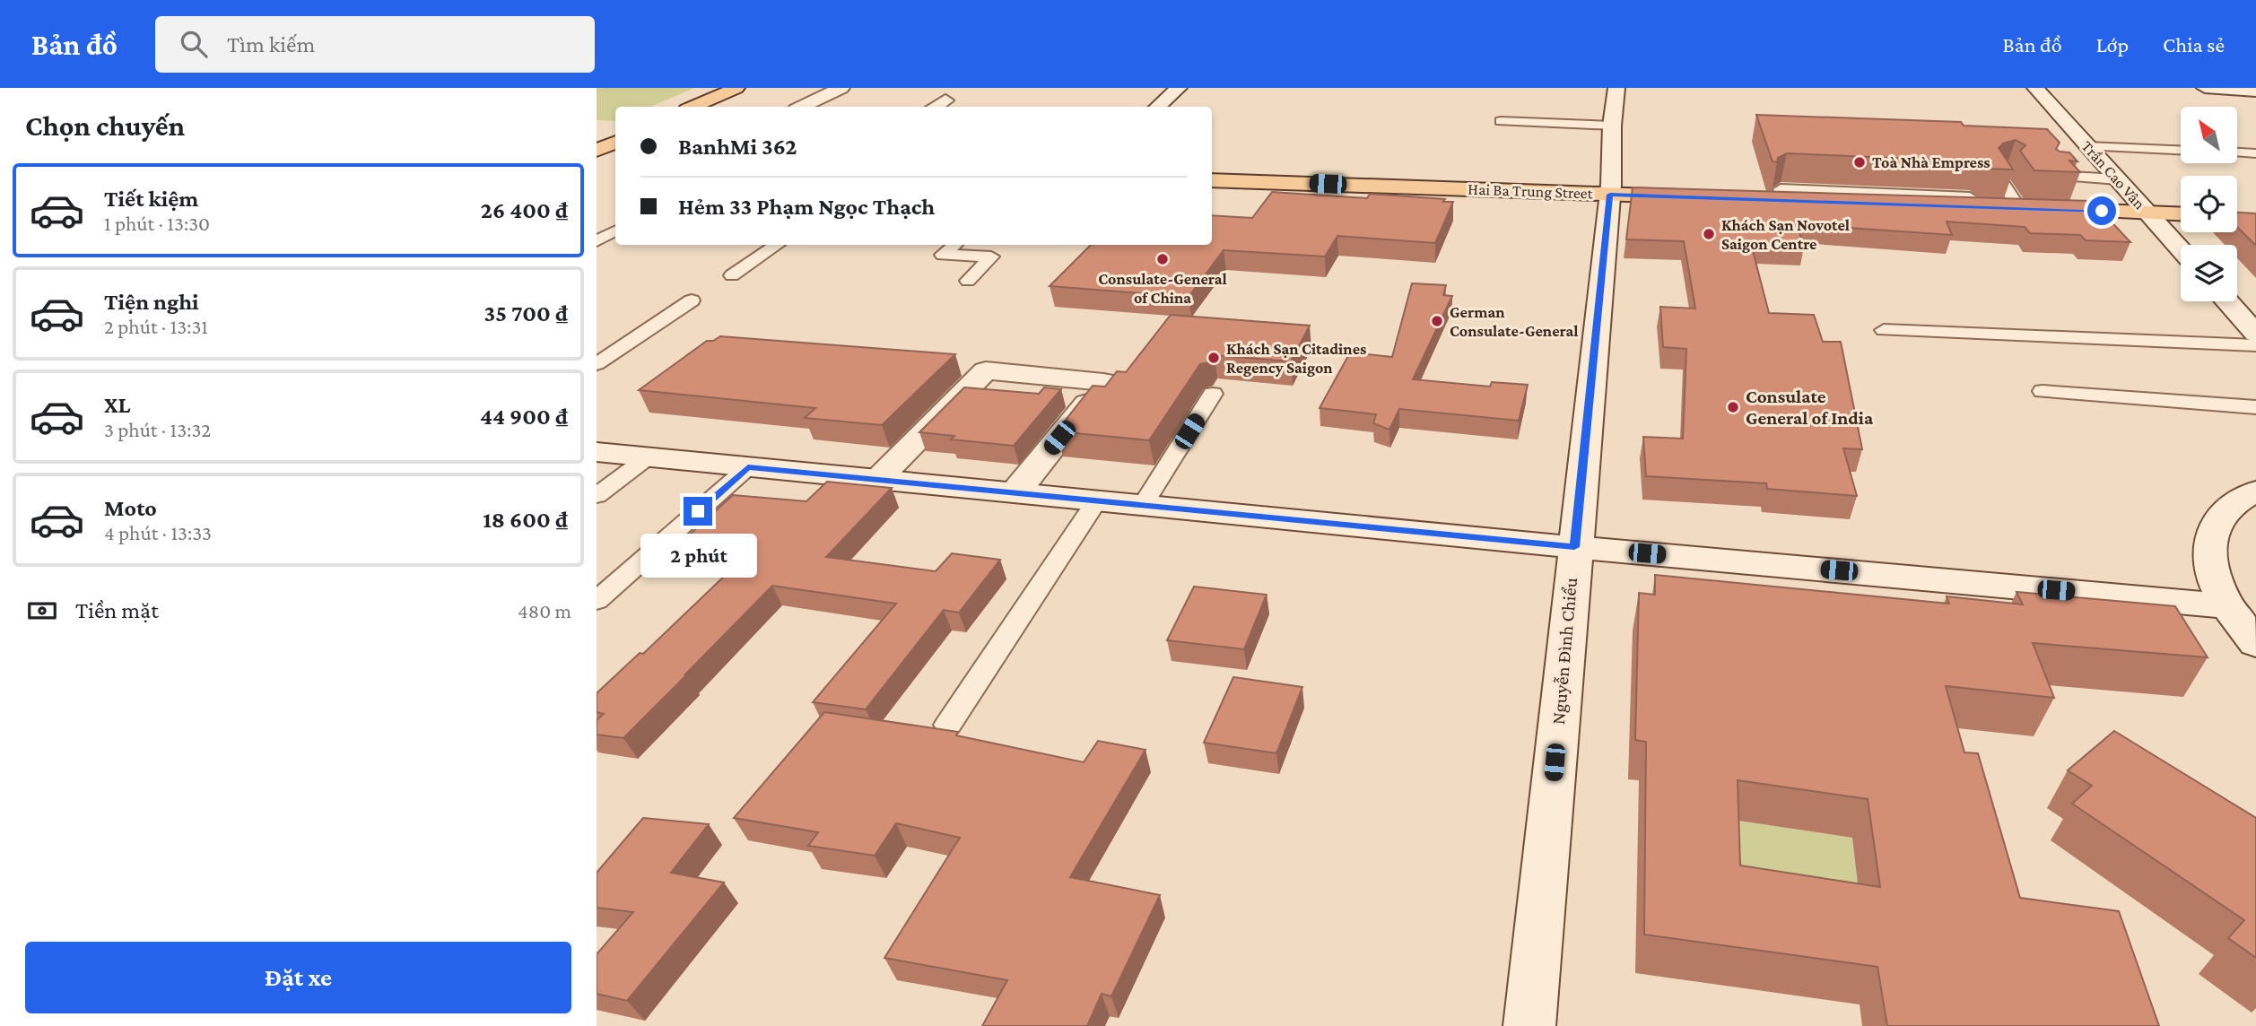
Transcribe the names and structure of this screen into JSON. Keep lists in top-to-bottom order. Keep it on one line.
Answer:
{"streets":{"main road":["Trần Cao Vân","Hai Ba Trung Street","Nguyễn Đình Chiểu"]},"crossings":[["Hai Ba Trung Street","Nguyễn Đình Chiểu"]],"places":["Toà Nhà Empress","Khách Sạn Novotel Saigon Centre","Consulate-General of China","German Consulate-General","Khách Sạn Citadines Regency Saigon","Consulate General of India"],"north":"top left","page":{"header":"Bản đồ","search":"Tìm kiếm","nav":["Bản đồ","Lớp","Chia sẻ"],"heading":"Chọn chuyến","banner":["BanhMi 362","Hẻm 33 Phạm Ngọc Thạch"],"list":[{"name":"Tiết kiệm","note":"1 phút · 13:30","value":"26 400 ₫"},{"name":"Tiện nghi","note":"2 phút · 13:31","value":"35 700 ₫"},{"name":"XL","note":"3 phút · 13:32","value":"44 900 ₫"},{"name":"Moto","note":"4 phút · 13:33","value":"18 600 ₫"}],"bubble":"2 phút","pay":["Tiền mặt","480 m"],"buttons":"Đặt xe"}}
